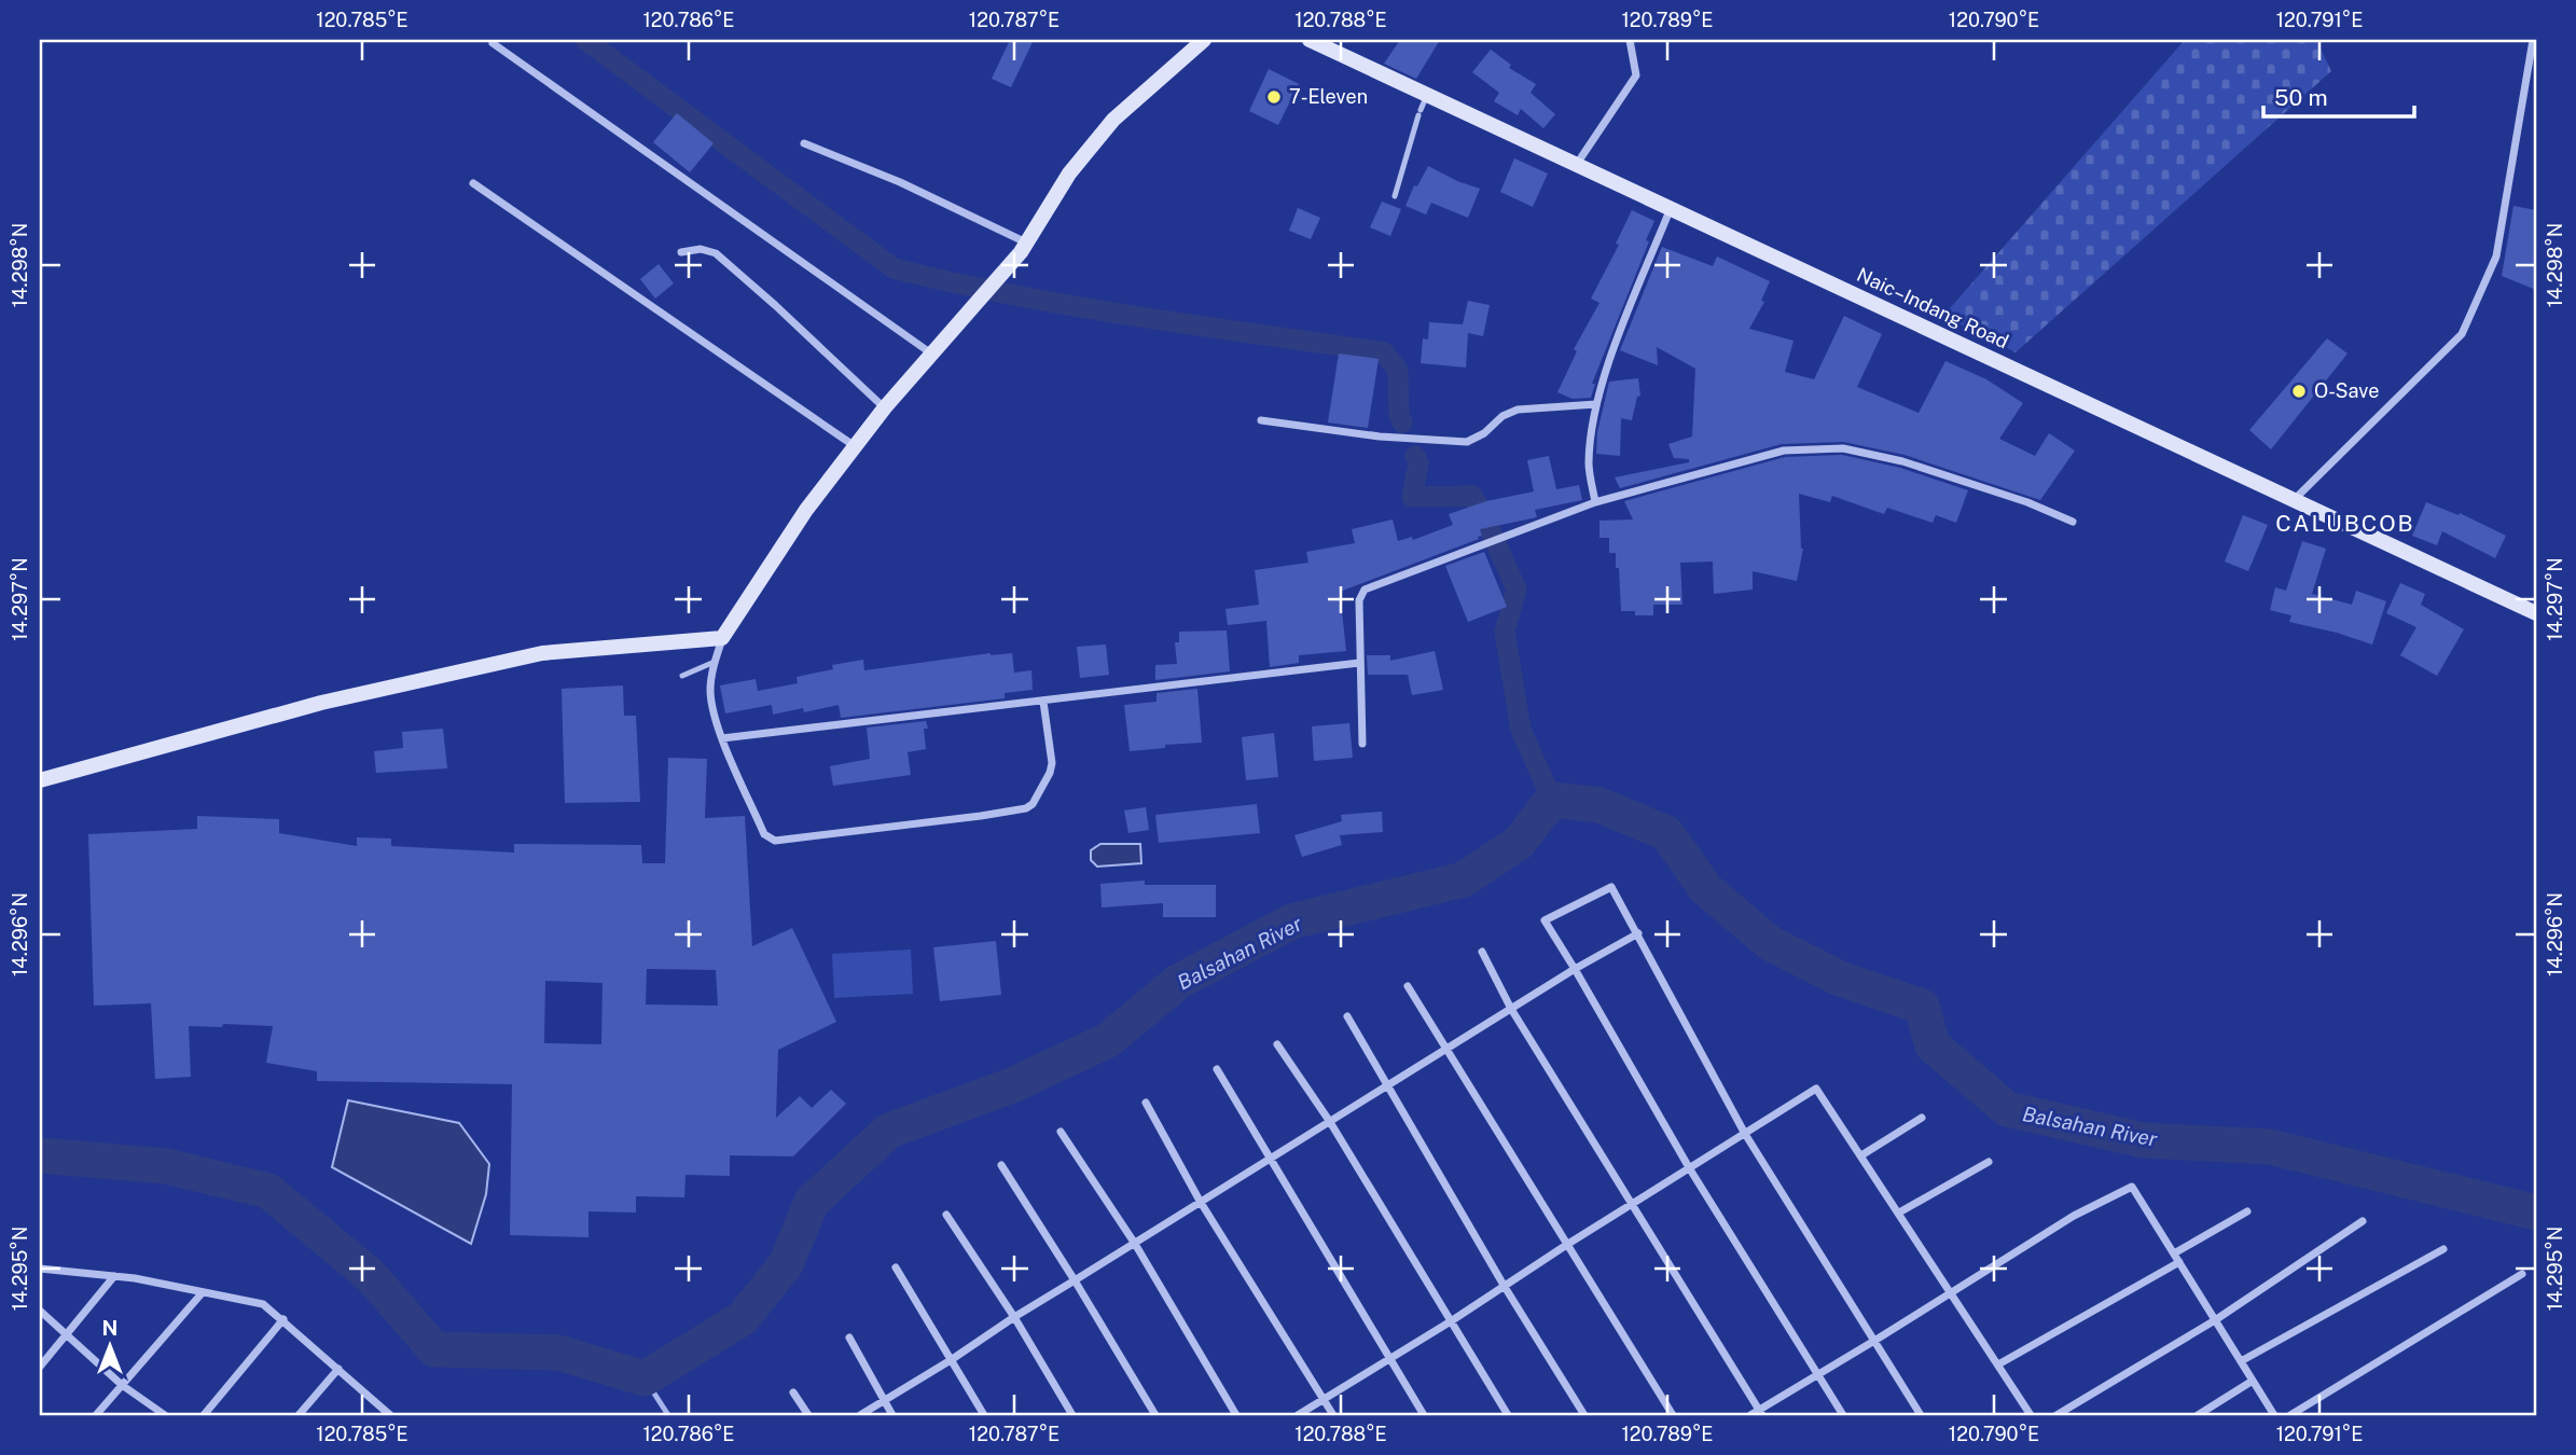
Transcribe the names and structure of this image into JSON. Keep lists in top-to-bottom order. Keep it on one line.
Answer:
{"streets":{"street":["Naic–Indang Road"]},"districts":["CALUBCOB"],"water":["Balsahan River"],"places":["7-Eleven","O-Save"],"scale_bar":"50 m","north":"top","coordinates":["120.785°E","120.786°E","120.787°E","120.788°E","120.789°E","120.790°E","120.791°E","14.298°N","14.297°N","14.296°N","14.295°N"]}
